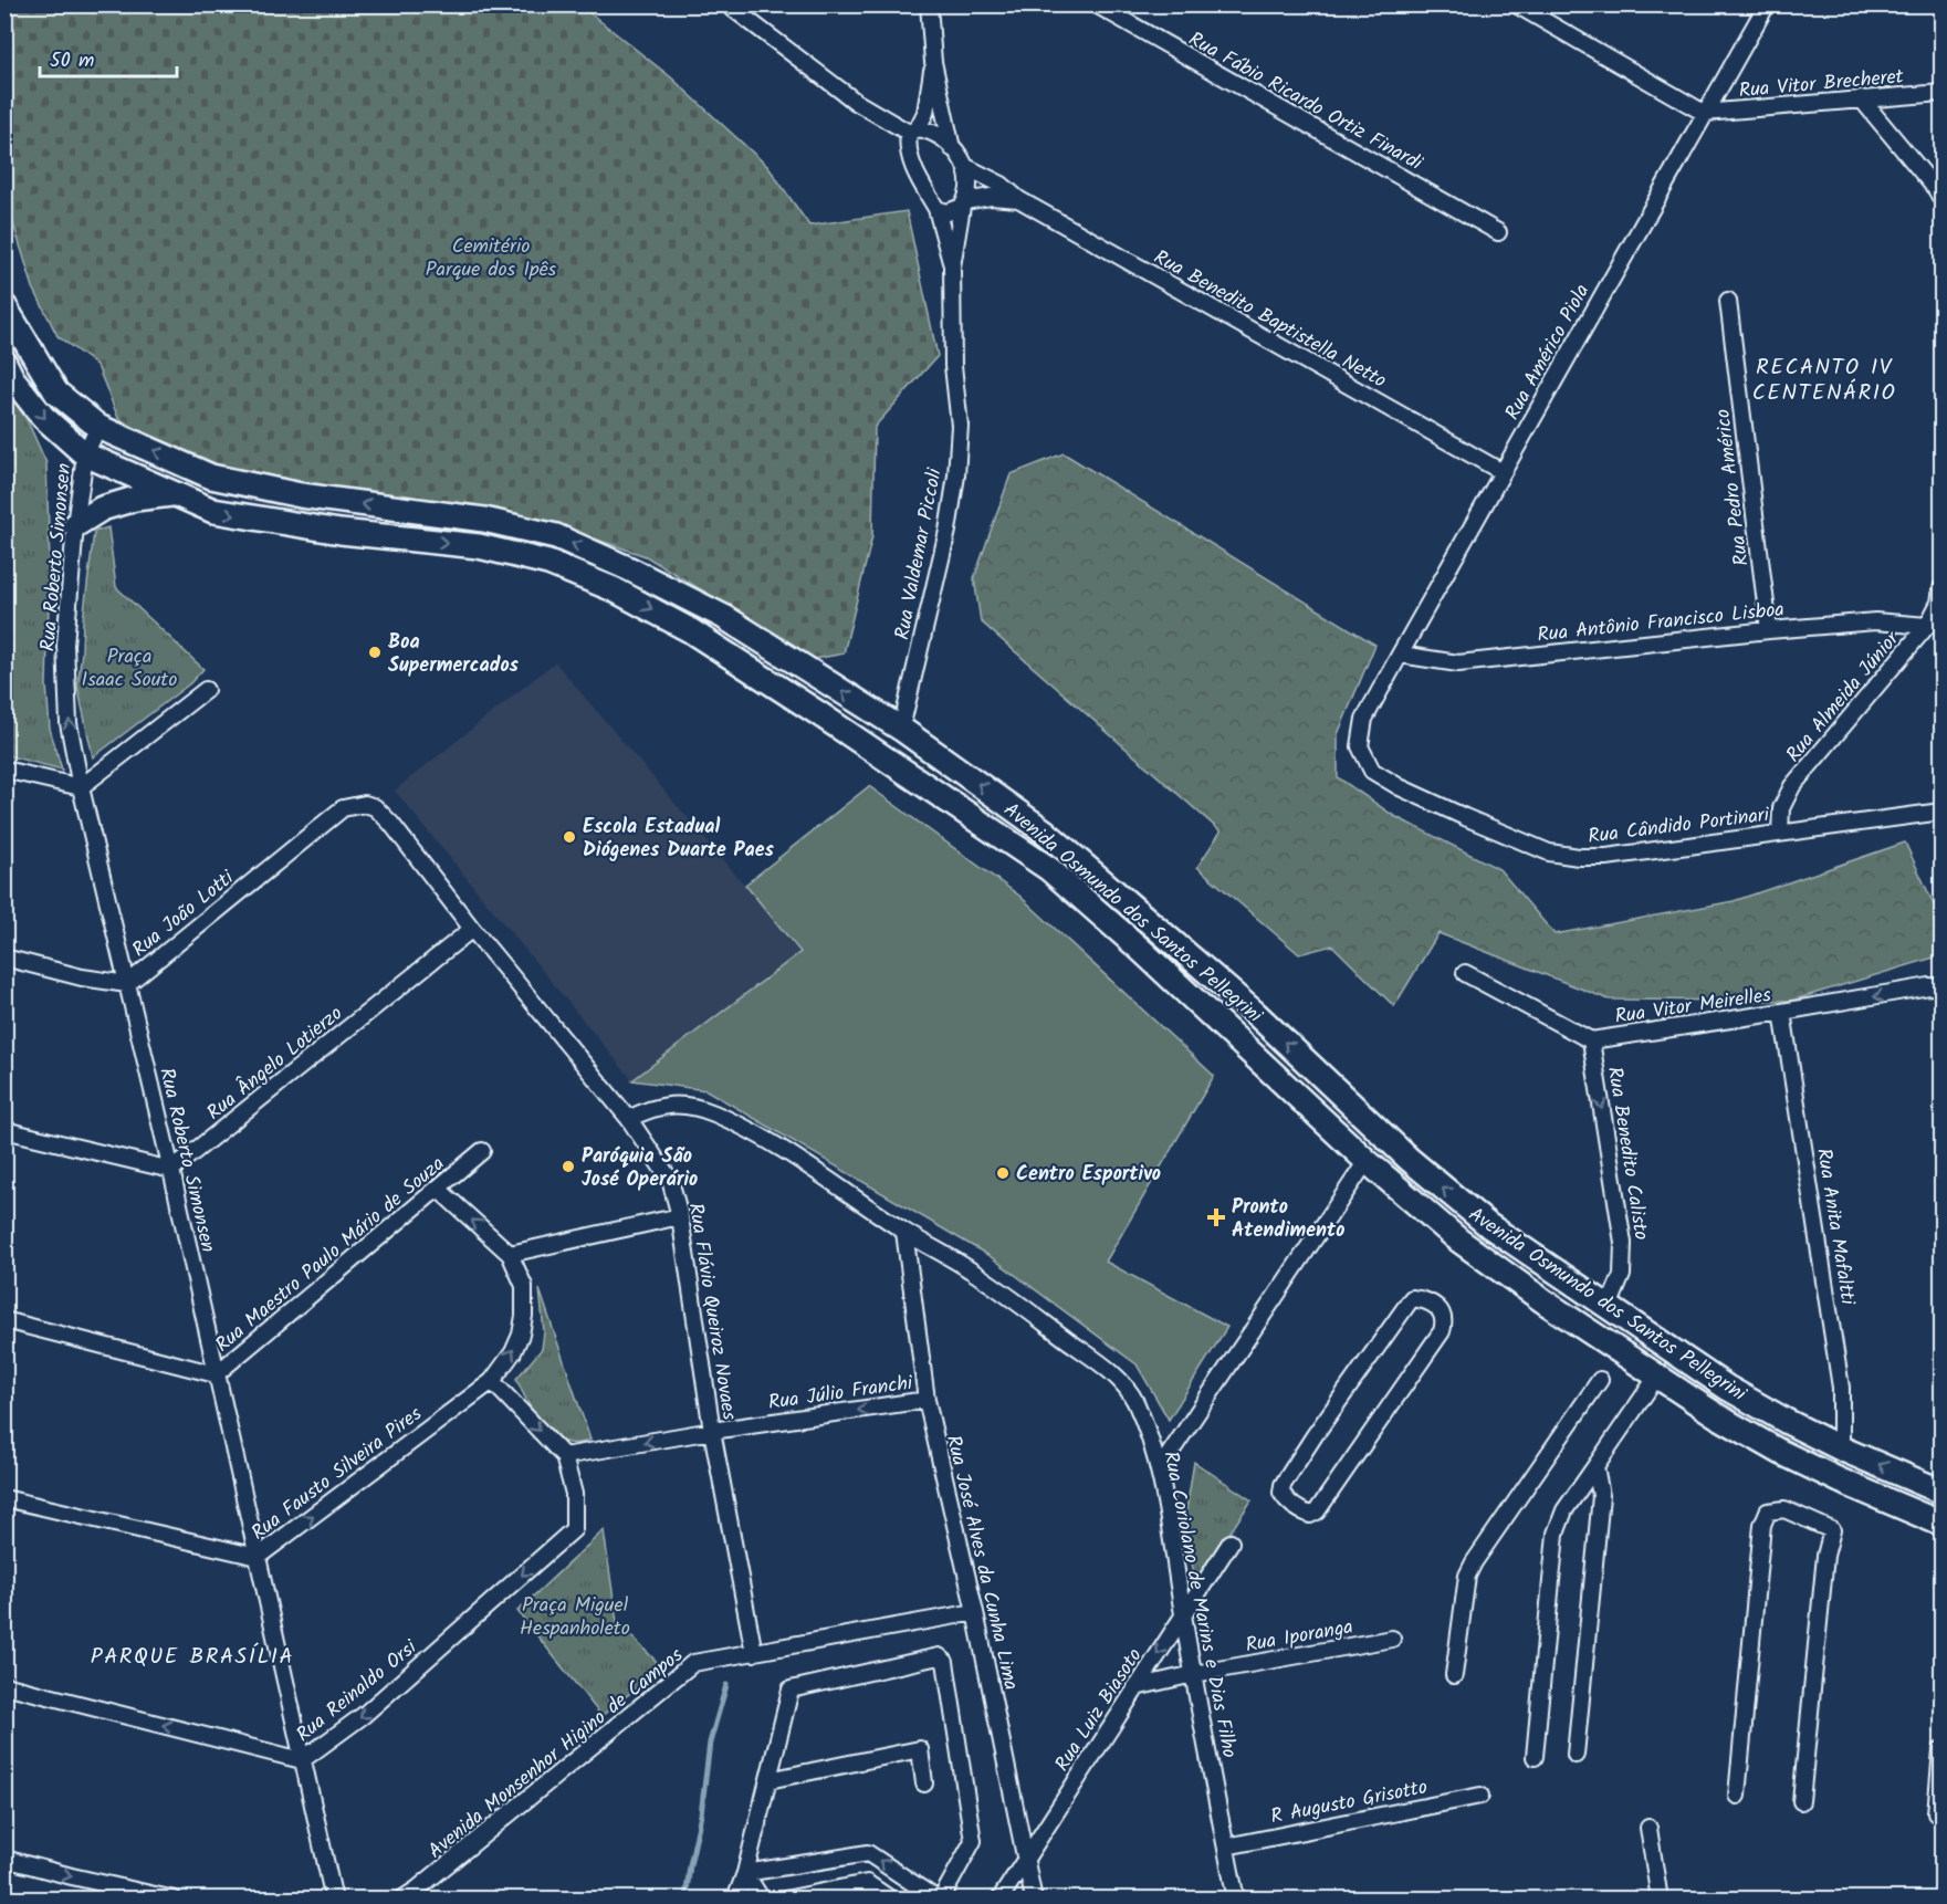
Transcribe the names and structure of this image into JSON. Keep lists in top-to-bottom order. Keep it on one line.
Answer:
{"streets":{"main road":["Avenida Osmundo dos Santos Pellegrini"],"street":["Rua Vitor Brecheret","Rua Fábio Ricardo Ortiz Finardi","Rua Benedito Baptistella Netto","Rua Américo Piola","Rua Pedro Américo","Rua Valdemar Piccoli","Rua Roberto Simonsen","Rua Antônio Francisco Lisboa","Rua Almeida Júnior","Rua Cândido Portinari","Rua João Lotti","Rua Vitor Meirelles","Rua Ângelo Lotierzo","Rua Benedito Calisto","Rua Anita Mafaltti","Rua Maestro Paulo Mário de Souza","Rua Flávio Queiroz Novaes","Rua Júlio Franchi","Rua Fausto Silveira Pires","Rua José Alves da Cunha Lima","Rua Coriolano de Marins e Dias Filho","Rua Iporanga","Rua Reinaldo Orsi","Rua Luiz Biasoto","Avenida Monsenhor Higino de Campos","R Augusto Grisotto"]},"crossings":[["Rua Vitor Brecheret","Rua Américo Piola"],["Rua Benedito Baptistella Netto","Rua Américo Piola"],["Rua Benedito Baptistella Netto","Rua Valdemar Piccoli"],["Rua Américo Piola","Rua Antônio Francisco Lisboa"],["Rua Américo Piola","Rua Cândido Portinari"],["Rua Pedro Américo","Rua Antônio Francisco Lisboa"],["Rua Valdemar Piccoli","Avenida Osmundo dos Santos Pellegrini"],["Rua Roberto Simonsen","Avenida Osmundo dos Santos Pellegrini"],["Rua Roberto Simonsen","Rua João Lotti"],["Rua Roberto Simonsen","Rua Ângelo Lotierzo"],["Rua Roberto Simonsen","Rua Maestro Paulo Mário de Souza"],["Rua Roberto Simonsen","Rua Fausto Silveira Pires"],["Rua Roberto Simonsen","Rua Reinaldo Orsi"],["Rua Antônio Francisco Lisboa","Rua Almeida Júnior"],["Rua Almeida Júnior","Rua Cândido Portinari"],["Avenida Osmundo dos Santos Pellegrini","Rua Benedito Calisto"],["Avenida Osmundo dos Santos Pellegrini","Rua Anita Mafaltti"],["Rua João Lotti","Rua Flávio Queiroz Novaes"],["Rua Vitor Meirelles","Rua Benedito Calisto"],["Rua Vitor Meirelles","Rua Anita Mafaltti"],["Rua Ângelo Lotierzo","Rua Flávio Queiroz Novaes"],["Rua Flávio Queiroz Novaes","Rua Júlio Franchi"],["Rua Flávio Queiroz Novaes","Rua Coriolano de Marins e Dias Filho"],["Rua Flávio Queiroz Novaes","Avenida Monsenhor Higino de Campos"],["Rua Júlio Franchi","Rua José Alves da Cunha Lima"],["Rua Júlio Franchi","Rua Reinaldo Orsi"],["Rua José Alves da Cunha Lima","Rua Coriolano de Marins e Dias Filho"],["Rua José Alves da Cunha Lima","Rua Luiz Biasoto"],["Rua José Alves da Cunha Lima","Avenida Monsenhor Higino de Campos"],["Rua Coriolano de Marins e Dias Filho","Rua Iporanga"],["Rua Coriolano de Marins e Dias Filho","Rua Luiz Biasoto"],["Rua Coriolano de Marins e Dias Filho","R Augusto Grisotto"],["Rua Iporanga","Rua Luiz Biasoto"]],"one_way":["Rua Benedito Calisto","Rua Júlio Franchi","Rua Fausto Silveira Pires","Rua Reinaldo Orsi"],"districts":["RECANTO IV CENTENÁRIO","PARQUE BRASÍLIA"],"parks":["Cemitério Parque dos Ipês","Praça Isaac Souto","Praça Miguel Hespanholeto"],"places":{"other":["Boa Supermercados","Escola Estadual Diógenes Duarte Paes","Paróquia São José Operário","Centro Esportivo"],"health":["Pronto Atendimento"]},"scale_bar":"50 m"}
